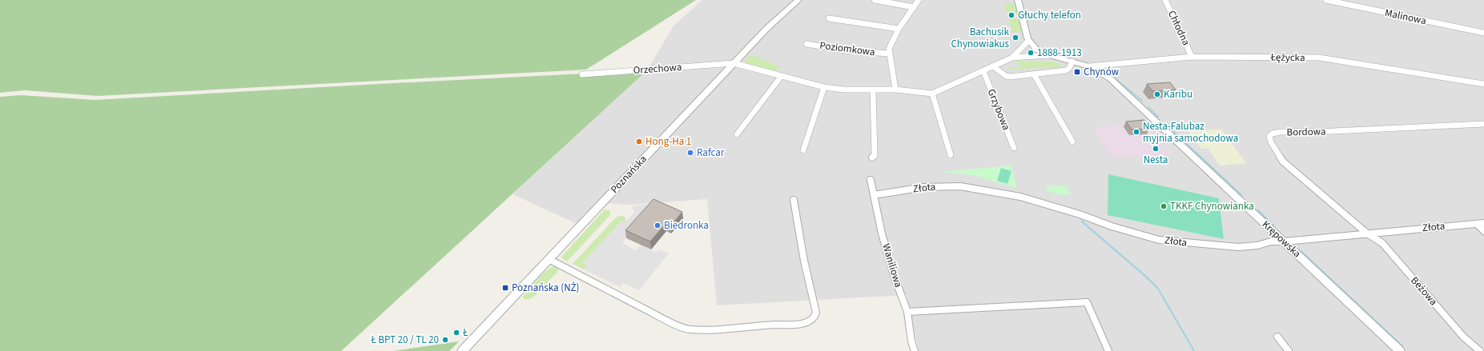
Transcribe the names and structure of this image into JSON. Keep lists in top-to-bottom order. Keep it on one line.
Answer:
{"streets":{"street":["Malinowa","Chłodna","Poziomkowa","Łężycka","Orzechowa","Grzybowa","Bordowa","Poznańska","Złota","Krępowska","Waniliowa","Beżowa"]},"crossings":[["Chłodna","Łężycka"],["Łężycka","Krępowska"],["Orzechowa","Poznańska"],["Grzybowa","Krępowska"],["Bordowa","Złota"],["Bordowa","Beżowa"],["Złota","Krępowska"],["Złota","Waniliowa"],["Złota","Beżowa"]],"places":{"other":["Głuchy telefon","Bachusik Chynowiakus","1888-1913","Karibu","Nesta-Falubaz myjnia samochodowa","Hong-Ha 1","Nesta","Rafcar","TKKF Chynowianka","Biedronka","Ł","Ł BPT 20 / TL 20"],"transit":["Chynów","Poznańska (NŻ)"]}}
